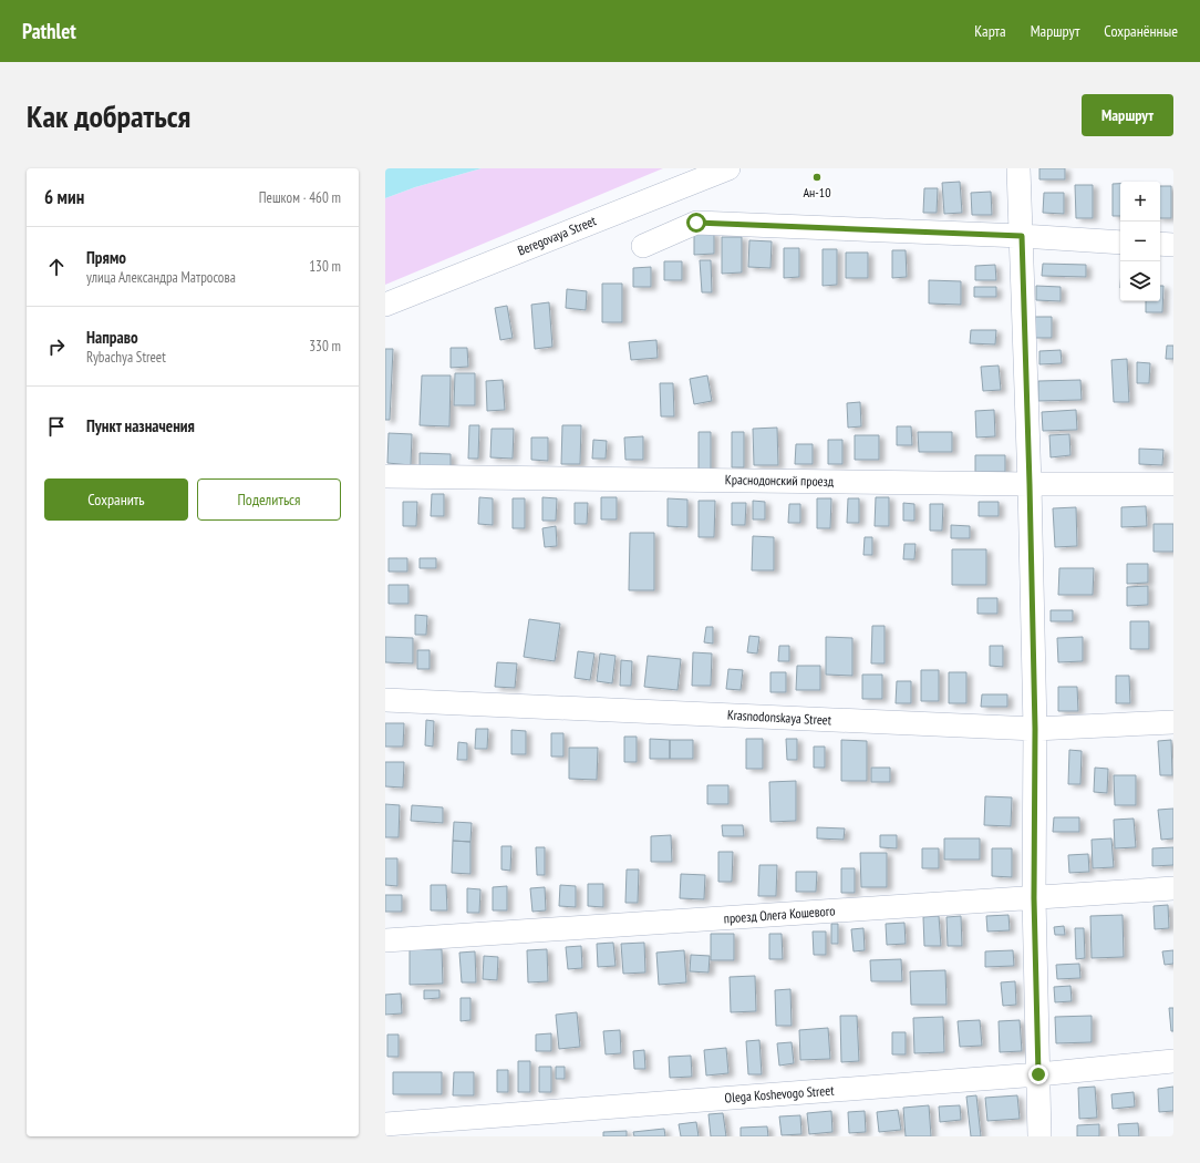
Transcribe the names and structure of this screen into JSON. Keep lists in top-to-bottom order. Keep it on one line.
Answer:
{"streets":{"street":["Beregovaya Street","Краснодонский проезд","Krasnodonskaya Street","проезд Олега Кошевого","Olega Koshevogo Street"]},"places":["Ан-10"],"page":{"header":"Pathlet","nav":["Карта","Маршрут","Сохранённые"],"buttons":["Маршрут",["Сохранить","Поделиться"]],"title":"Как добраться","heading":["6 мин","Пешком · 460 m"],"map_buttons":["+","−"],"list":[["Прямо","улица Александра Матросова","130 m"],["Направо","Rybachya Street","330 m"],"Пункт назначения"]}}
